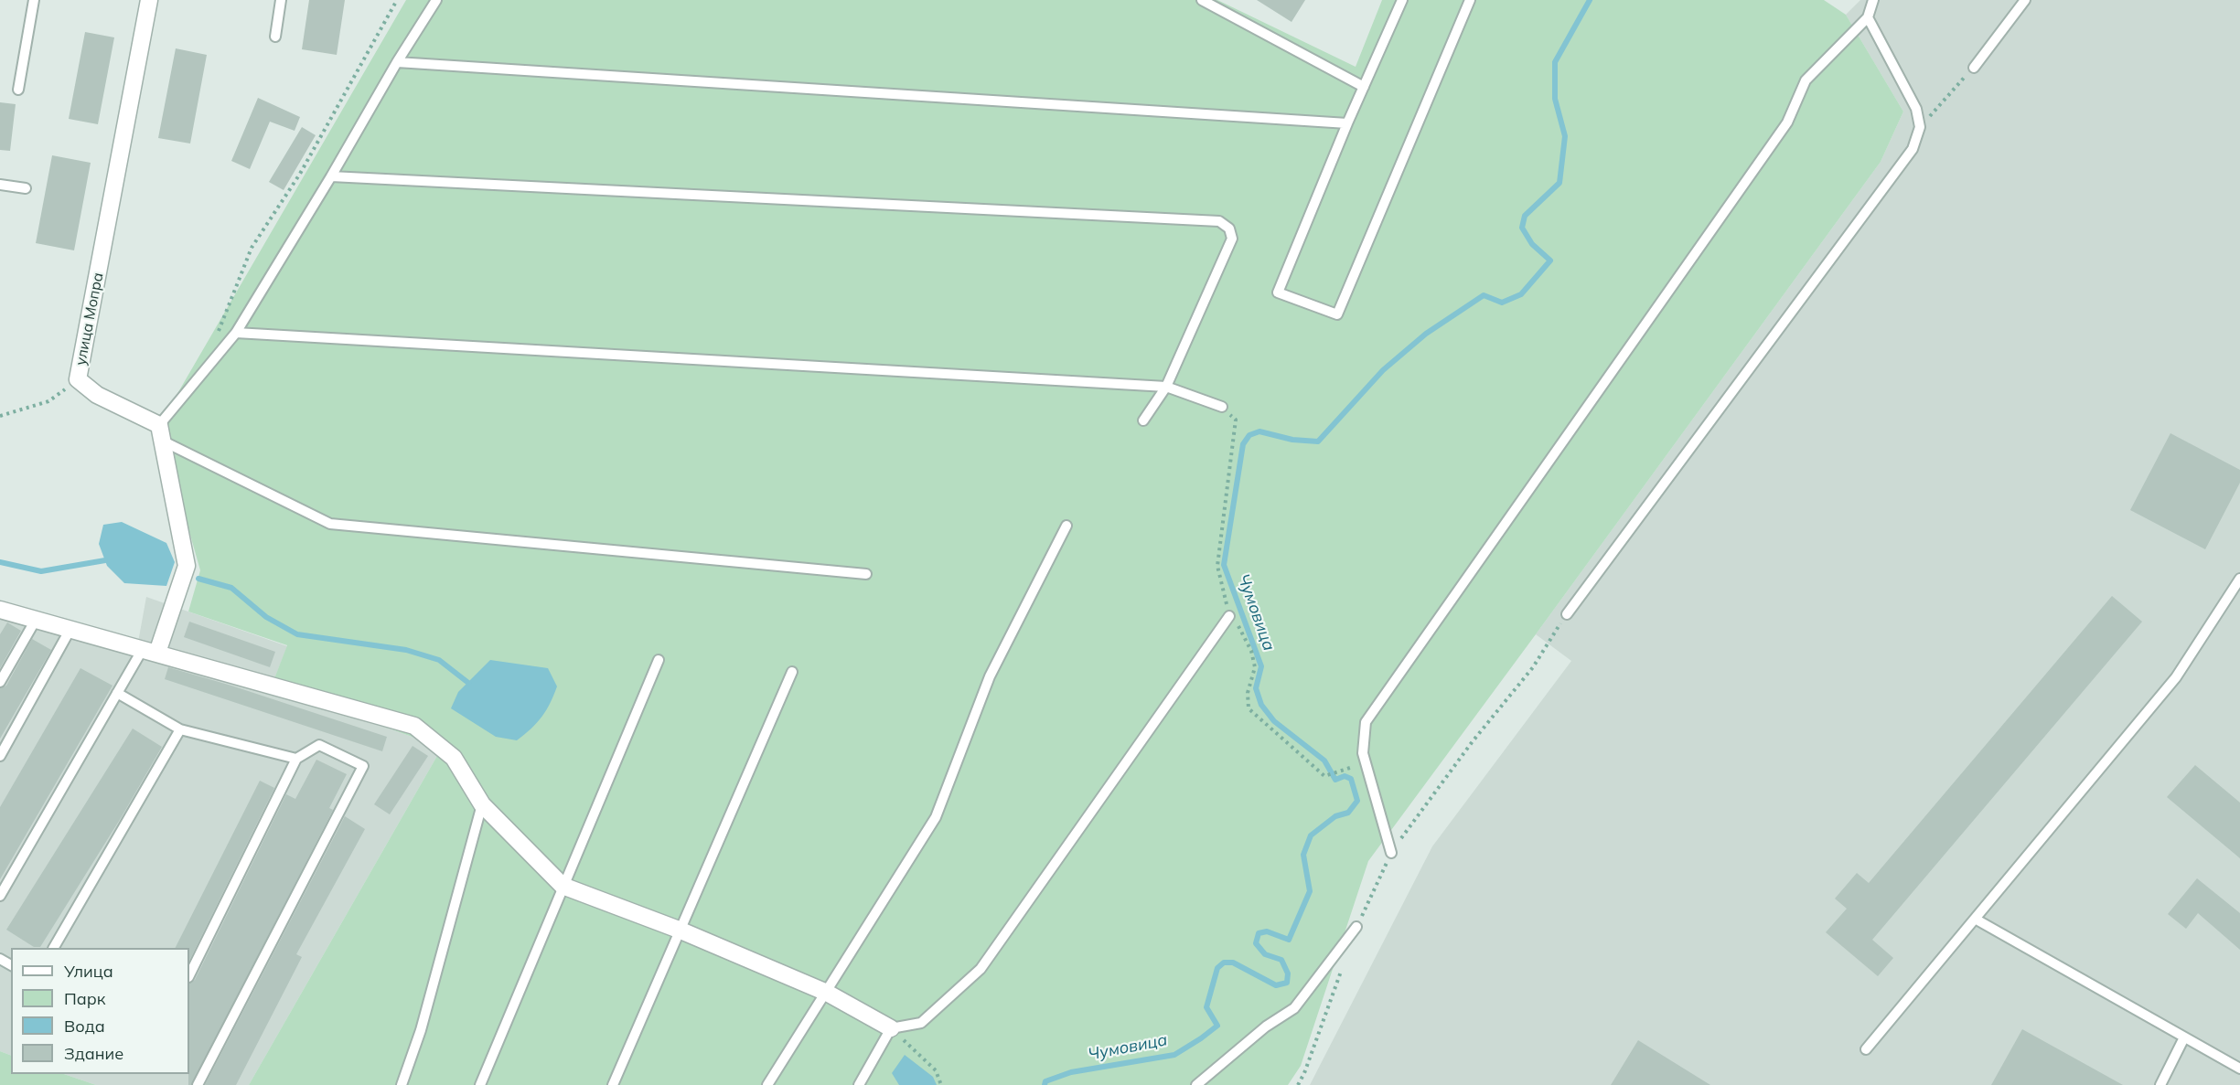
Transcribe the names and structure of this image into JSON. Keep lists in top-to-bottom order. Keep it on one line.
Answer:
{"streets":{"street":["улица Мопра"]},"water":["Чумовица"],"legend":["Улица","Парк","Вода","Здание"]}
